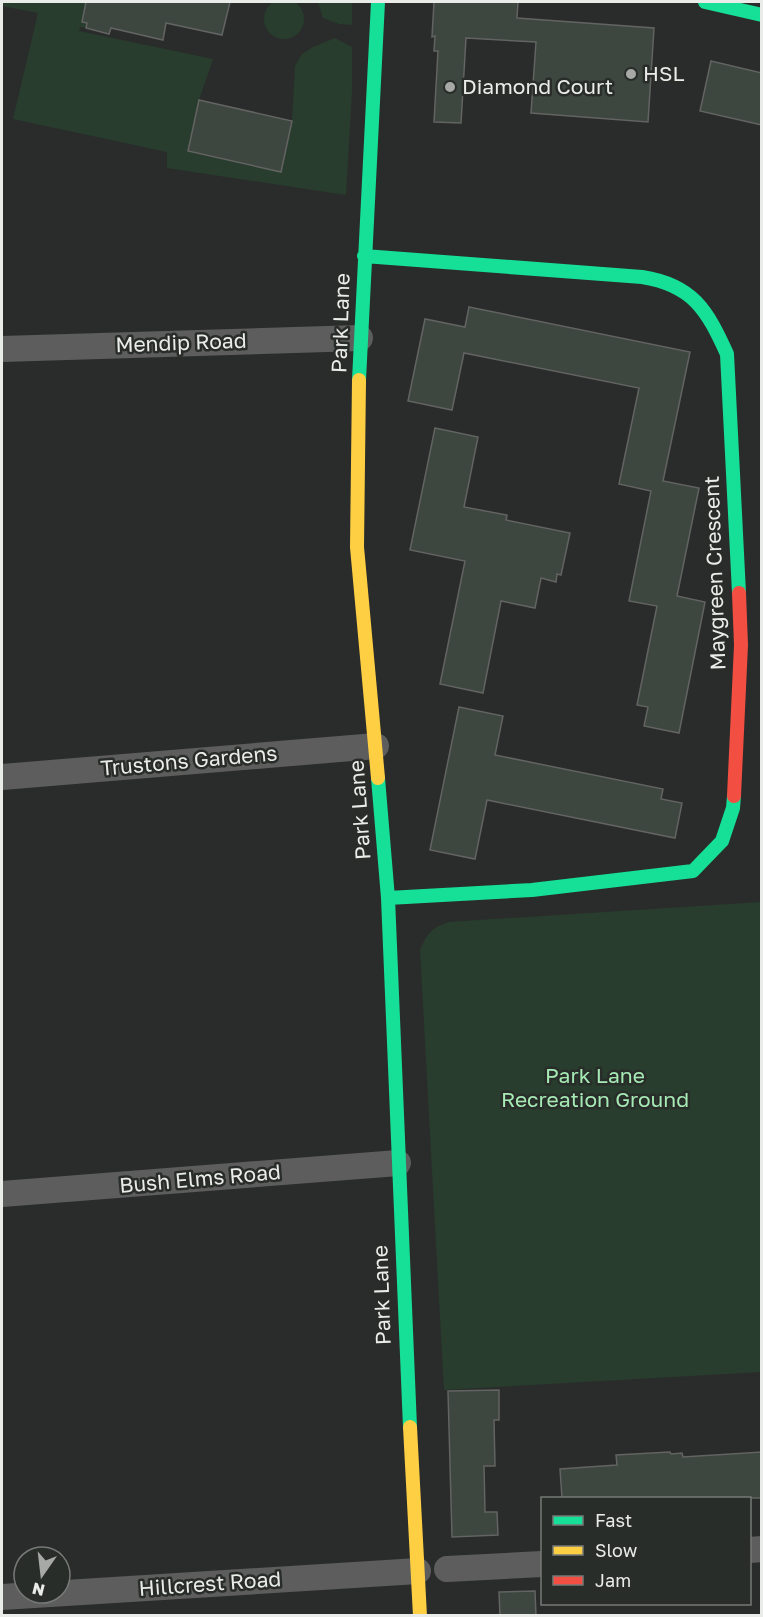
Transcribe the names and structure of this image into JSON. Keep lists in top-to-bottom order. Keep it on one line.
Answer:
{"streets":{"street":["Park Lane","Mendip Road","Maygreen Crescent","Trustons Gardens","Bush Elms Road","Hillcrest Road"]},"crossings":[["Park Lane","Mendip Road"],["Park Lane","Maygreen Crescent"],["Park Lane","Trustons Gardens"],["Park Lane","Bush Elms Road"],["Park Lane","Hillcrest Road"]],"parks":["Park Lane Recreation Ground"],"places":["HSL","Diamond Court"],"legend":["Fast","Slow","Jam"],"north":"bottom"}
